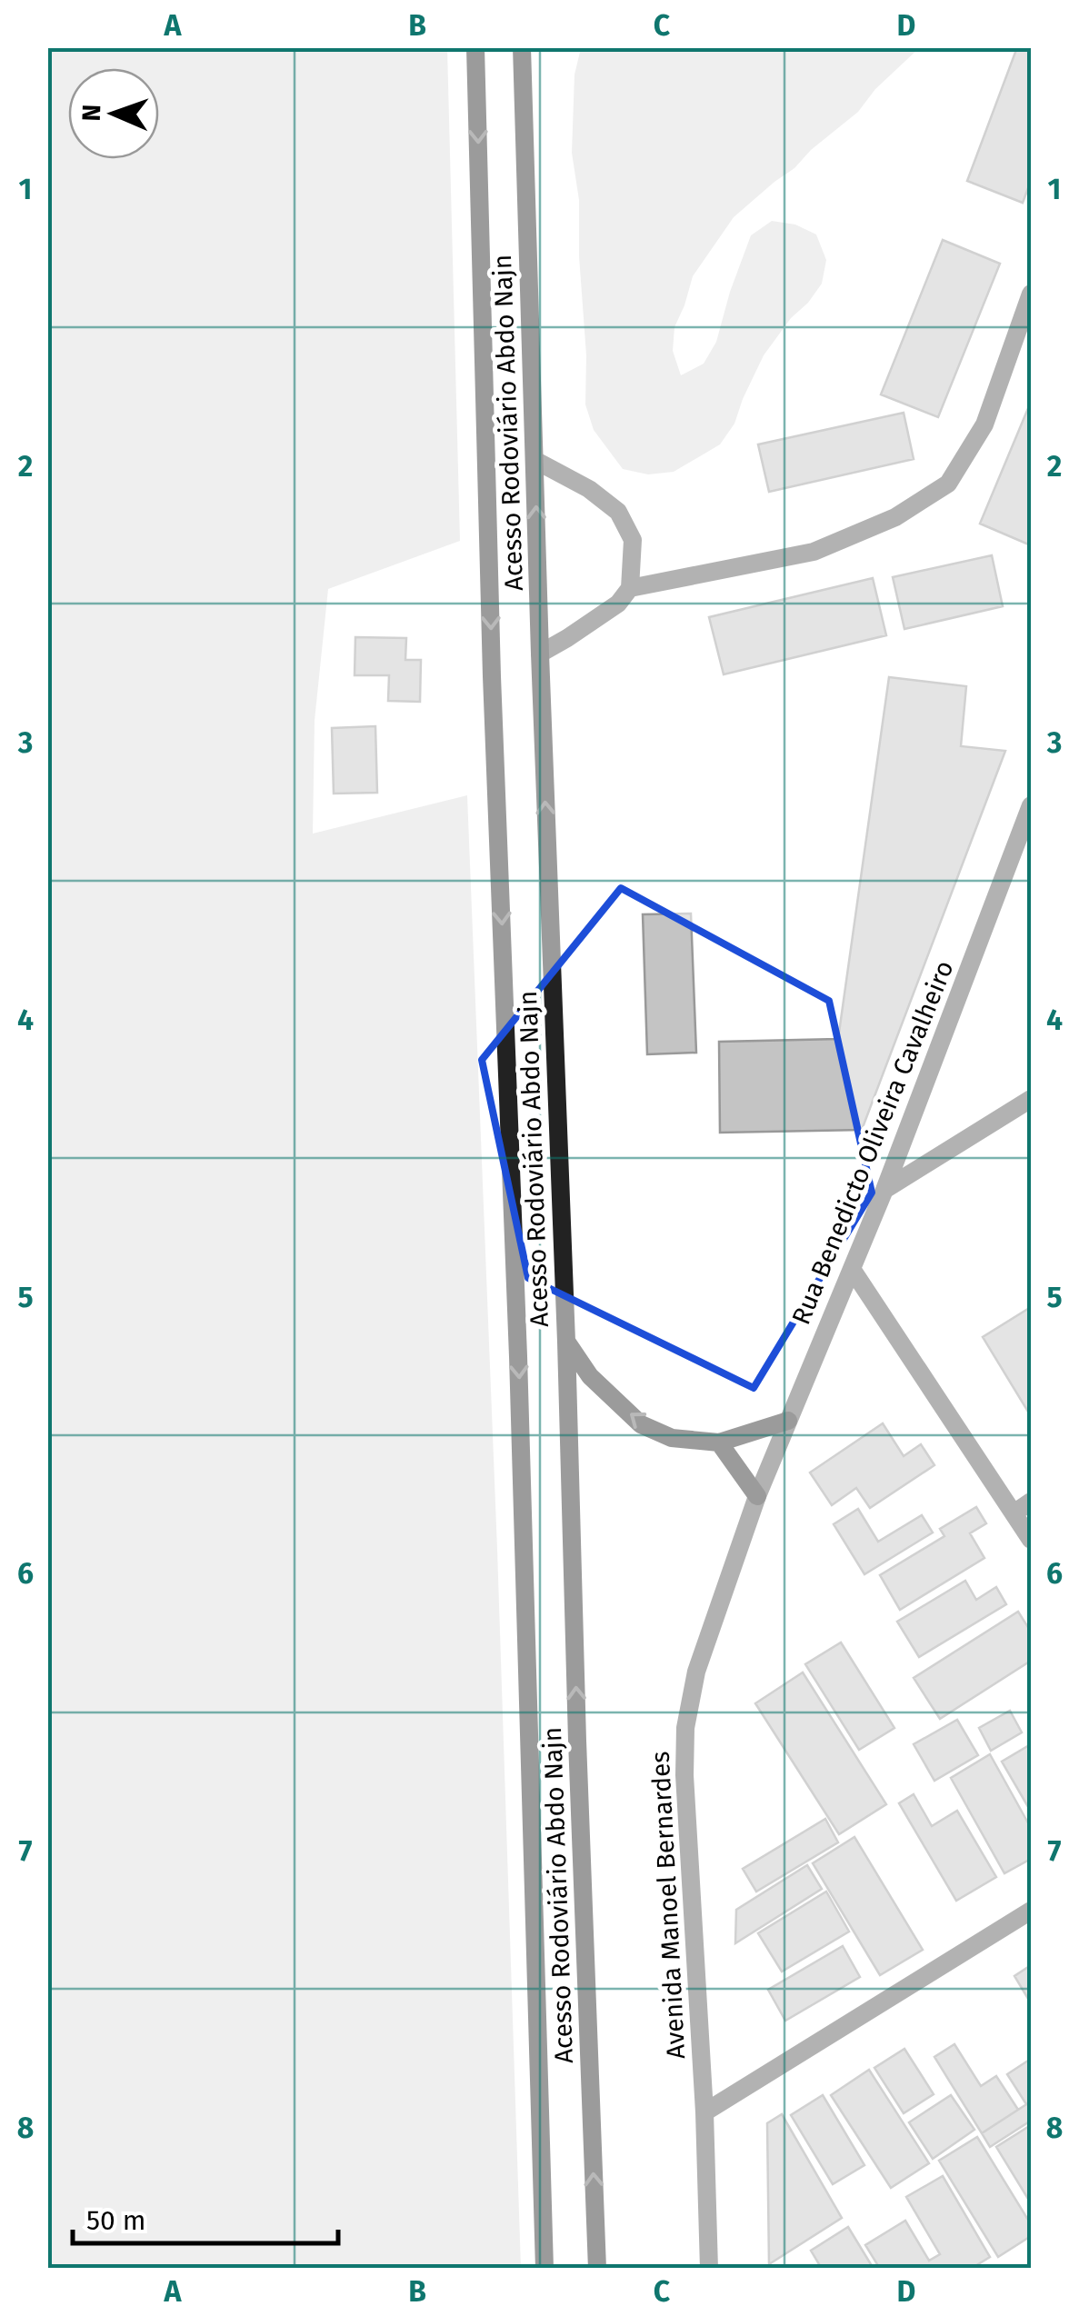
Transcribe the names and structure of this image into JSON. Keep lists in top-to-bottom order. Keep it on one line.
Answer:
{"streets":{"main road":["Acesso Rodoviário Abdo Najn"],"street":["Rua Benedicto Oliveira Cavalheiro","Avenida Manoel Bernardes"]},"crossings":[["Rua Benedicto Oliveira Cavalheiro","Avenida Manoel Bernardes"]],"scale_bar":"50 m","north":"left","grid":{"columns":["A","B","C","D"],"rows":["1","2","3","4","5","6","7","8"]}}
